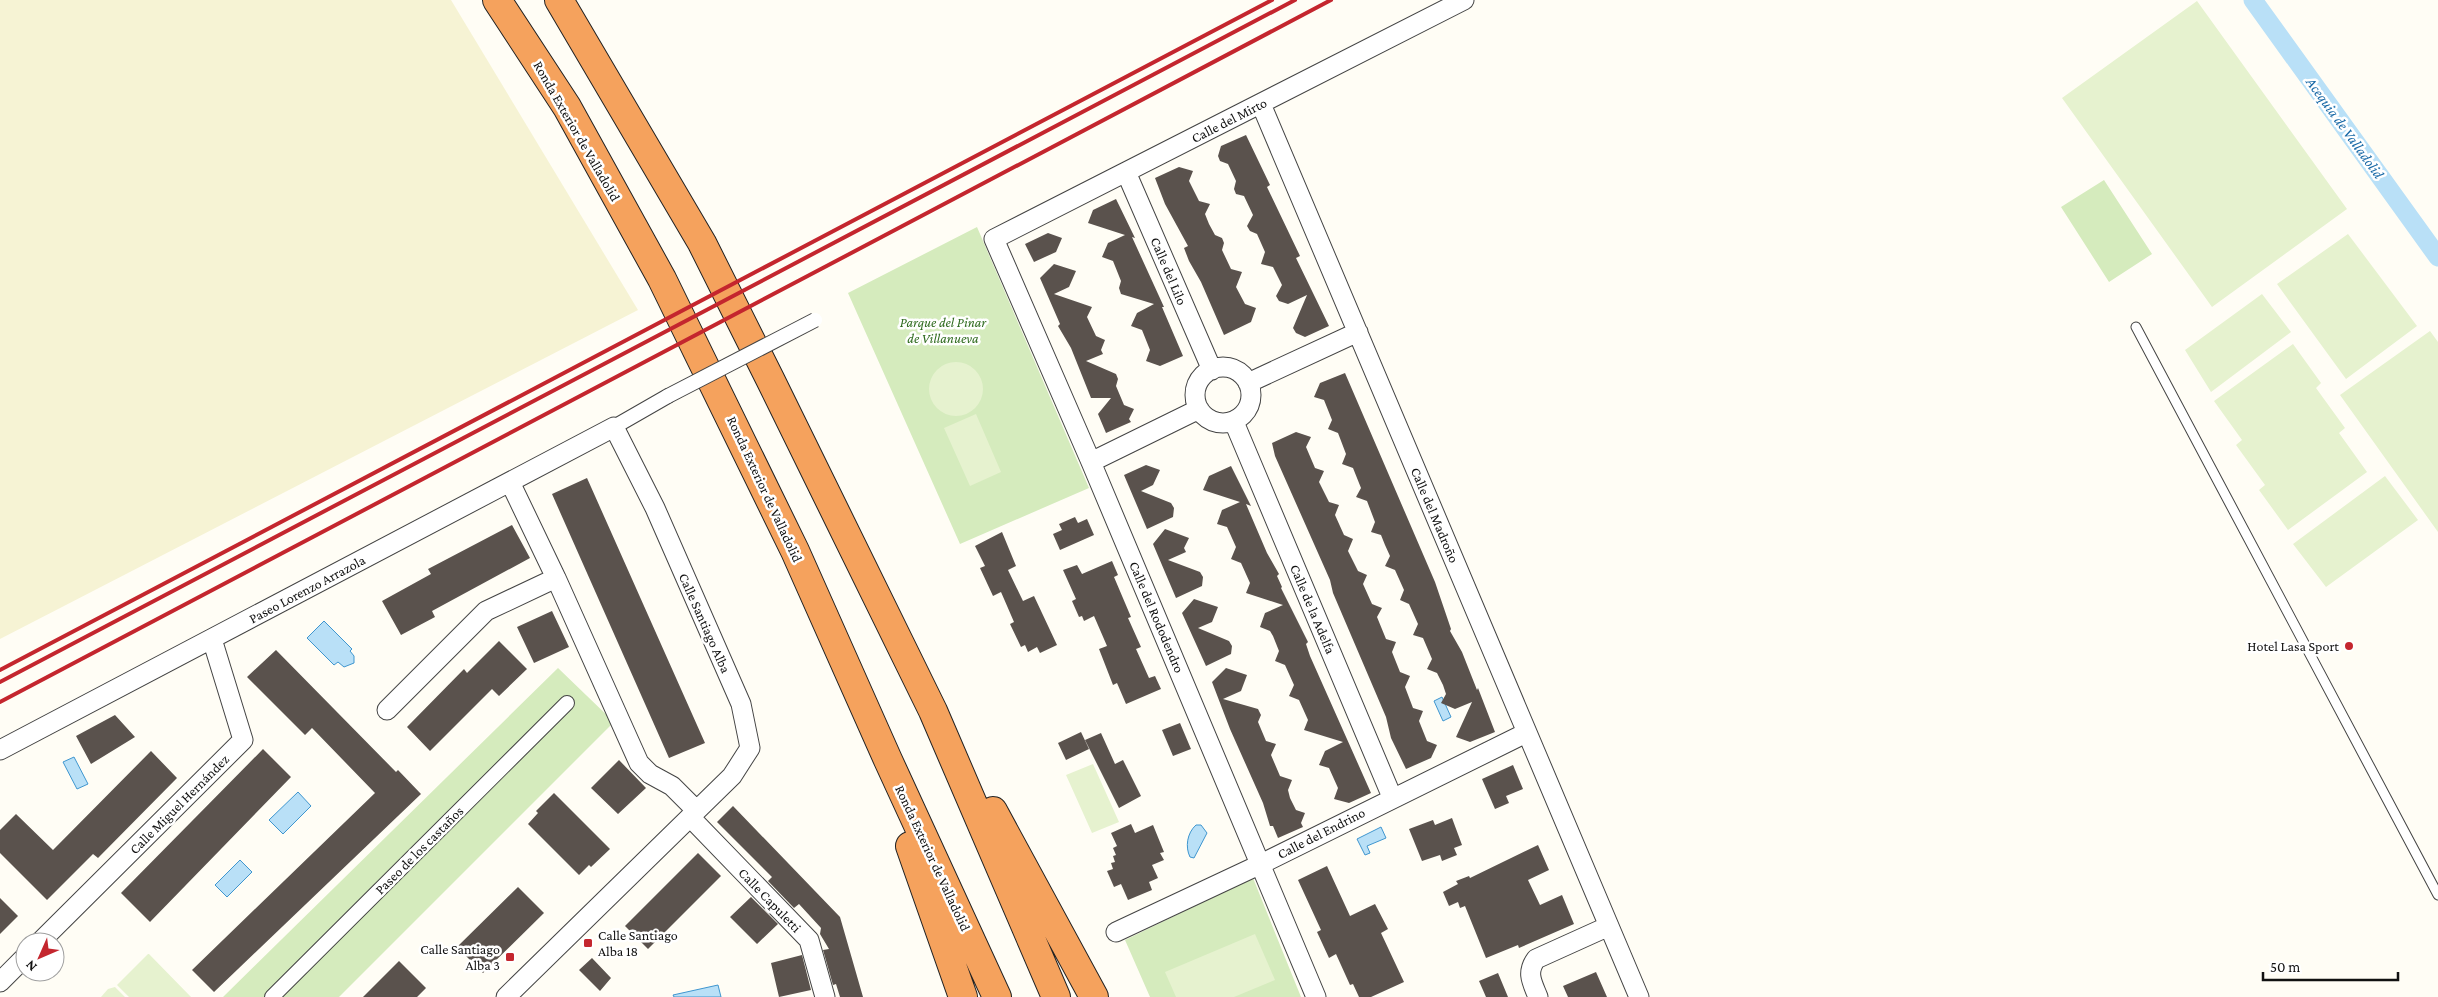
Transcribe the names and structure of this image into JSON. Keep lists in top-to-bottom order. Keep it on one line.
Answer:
{"streets":{"highway":["Ronda Exterior de Valladolid"],"street":["Calle del Mirto","Calle del Lilo","Calle del Madroño","Paseo Lorenzo Arrazola","Calle de la Adelfa","Calle del Rododendro","Calle Santiago Alba","Calle Miguel Hernández","Calle del Endrino","Paseo de los castaños","Calle Capuletti"]},"crossings":[["Calle del Mirto","Calle del Lilo"],["Calle del Mirto","Calle del Madroño"],["Calle del Mirto","Calle del Rododendro"],["Calle del Lilo","Calle de la Adelfa"],["Calle del Madroño","Calle del Endrino"],["Paseo Lorenzo Arrazola","Calle Santiago Alba"],["Paseo Lorenzo Arrazola","Calle Miguel Hernández"],["Calle de la Adelfa","Calle del Endrino"],["Calle del Rododendro","Calle del Endrino"],["Calle Santiago Alba","Calle Capuletti"]],"water":["Acequia de Valladolid"],"parks":["Parque del Pinar de Villanueva"],"places":{"other":["Hotel Lasa Sport"],"transit":["Calle Santiago Alba 18","Calle Santiago Alba 3"]},"scale_bar":"50 m","north":"bottom left"}
